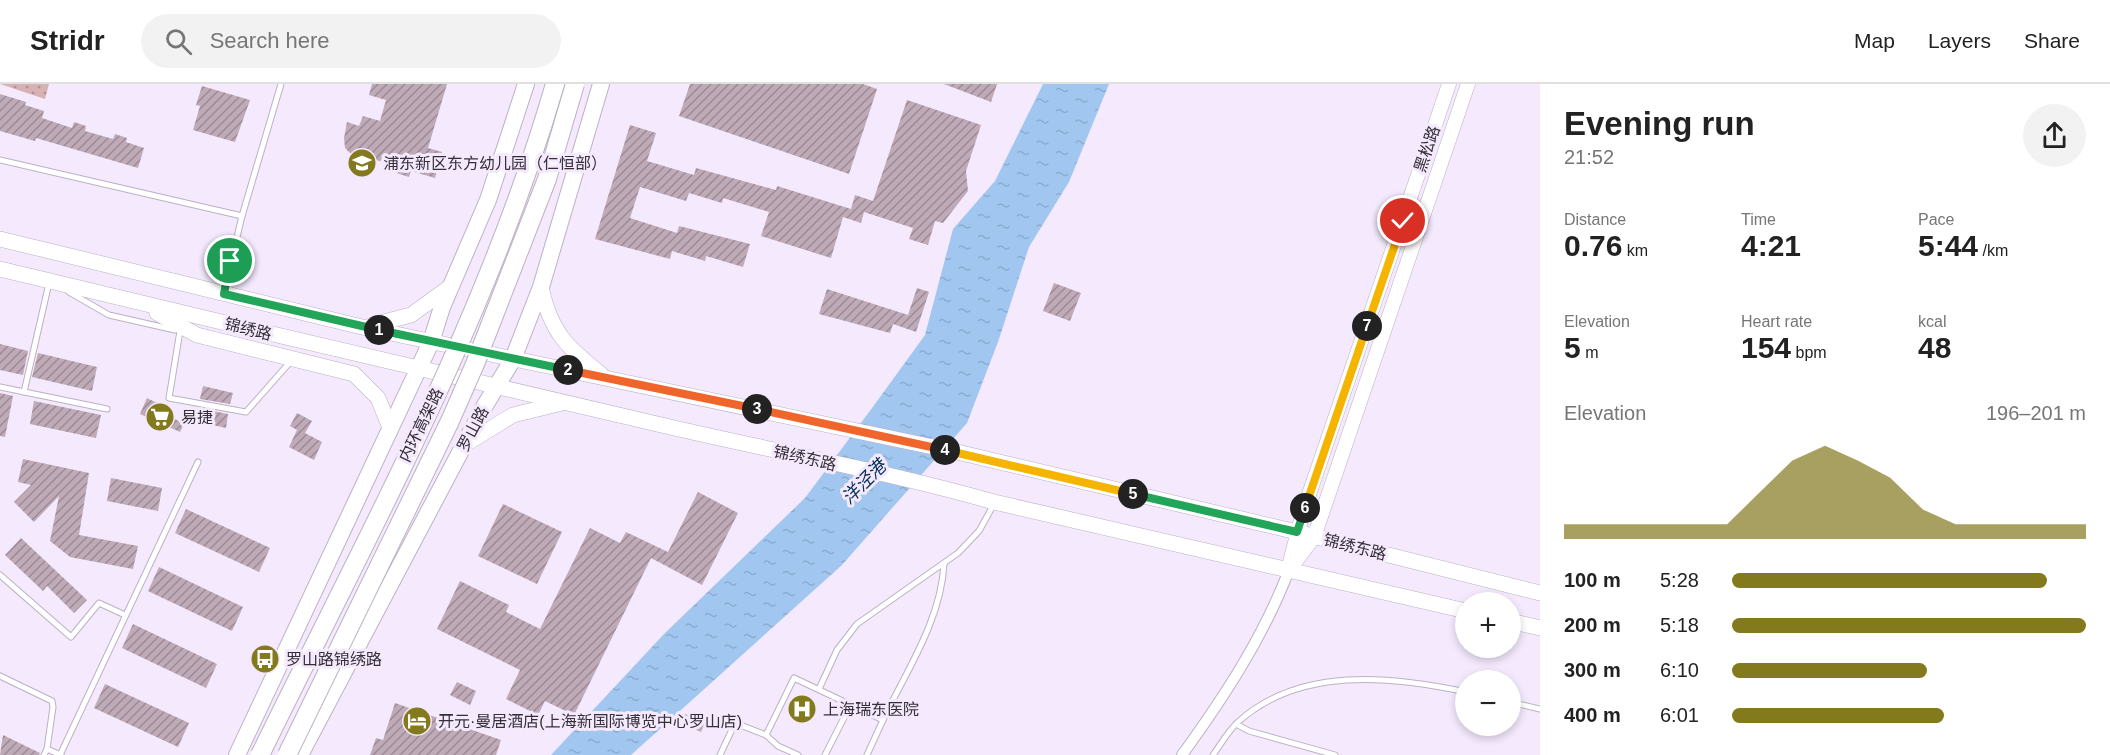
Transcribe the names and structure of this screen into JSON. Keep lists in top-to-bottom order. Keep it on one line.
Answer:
{"streets":{"highway":["内环高架路"],"main road":["锦绣路","罗山路","锦绣东路"],"street":["黑松路"]},"crossings":[["黑松路","锦绣东路"],["锦绣路","罗山路"],["锦绣路","锦绣东路"],["罗山路","锦绣东路"]],"water":["洋泾港"],"places":{"school or university":["浦东新区东方幼儿园（仁恒部）"],"supermarket":["易捷"],"bus stop":["罗山路锦绣路"],"hospital":["上海瑞东医院"],"hotel":["开元·曼居酒店(上海新国际博览中心罗山店)"]},"page":{"header":"Stridr","search":"Search here","nav":["Map","Layers","Share"],"heading":["Evening run","21:52"],"stats":[["Distance","0.76 km"],["Time","4:21"],["Pace","5:44 /km"],["Elevation","5 m"],["Heart rate","154 bpm"],["kcal","48"]],"pins":["7","1","2","3","4","5","6"],"chart":["Elevation","196–201 m"],"list":[{"name":"100 m","note":"5:28"},{"name":"200 m","note":"5:18"},{"name":"300 m","note":"6:10"},{"name":"400 m","note":"6:01"}],"map_buttons":["+","−"]}}
